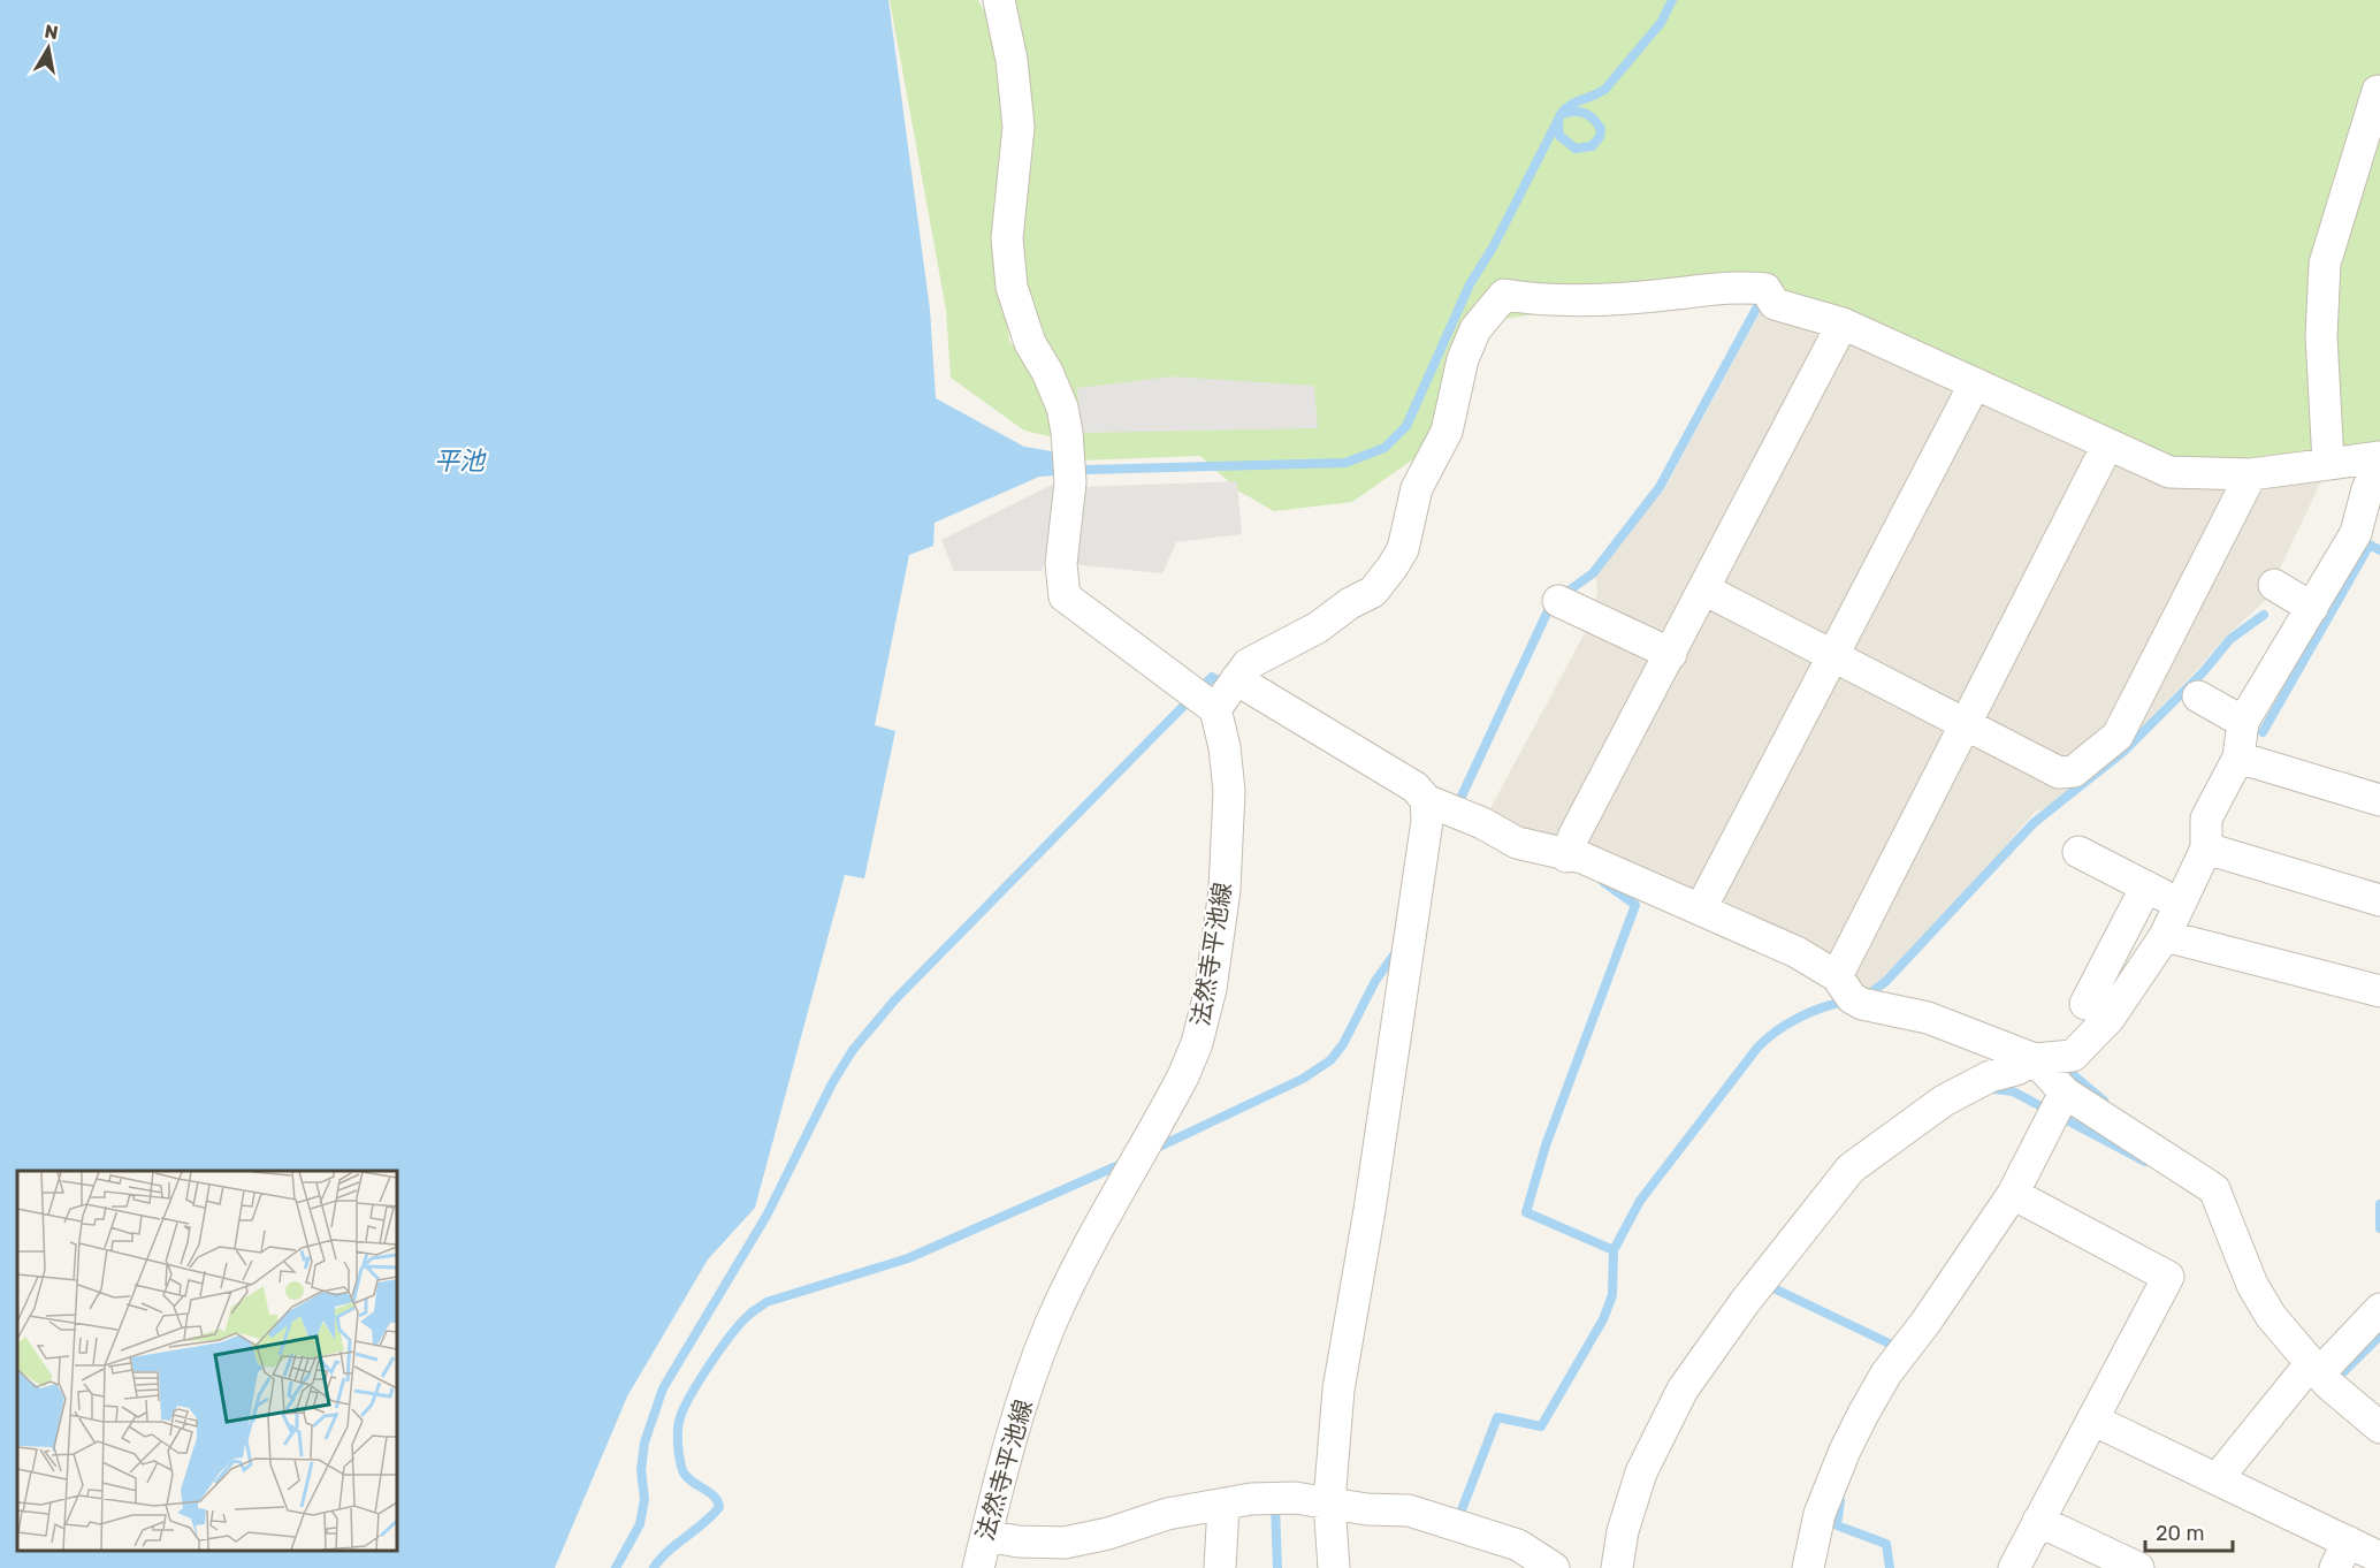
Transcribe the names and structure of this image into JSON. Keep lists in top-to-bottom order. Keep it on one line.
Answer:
{"streets":{"street":["法然寺平池線"]},"water":["平池"],"scale_bar":"20 m","north":"top"}
